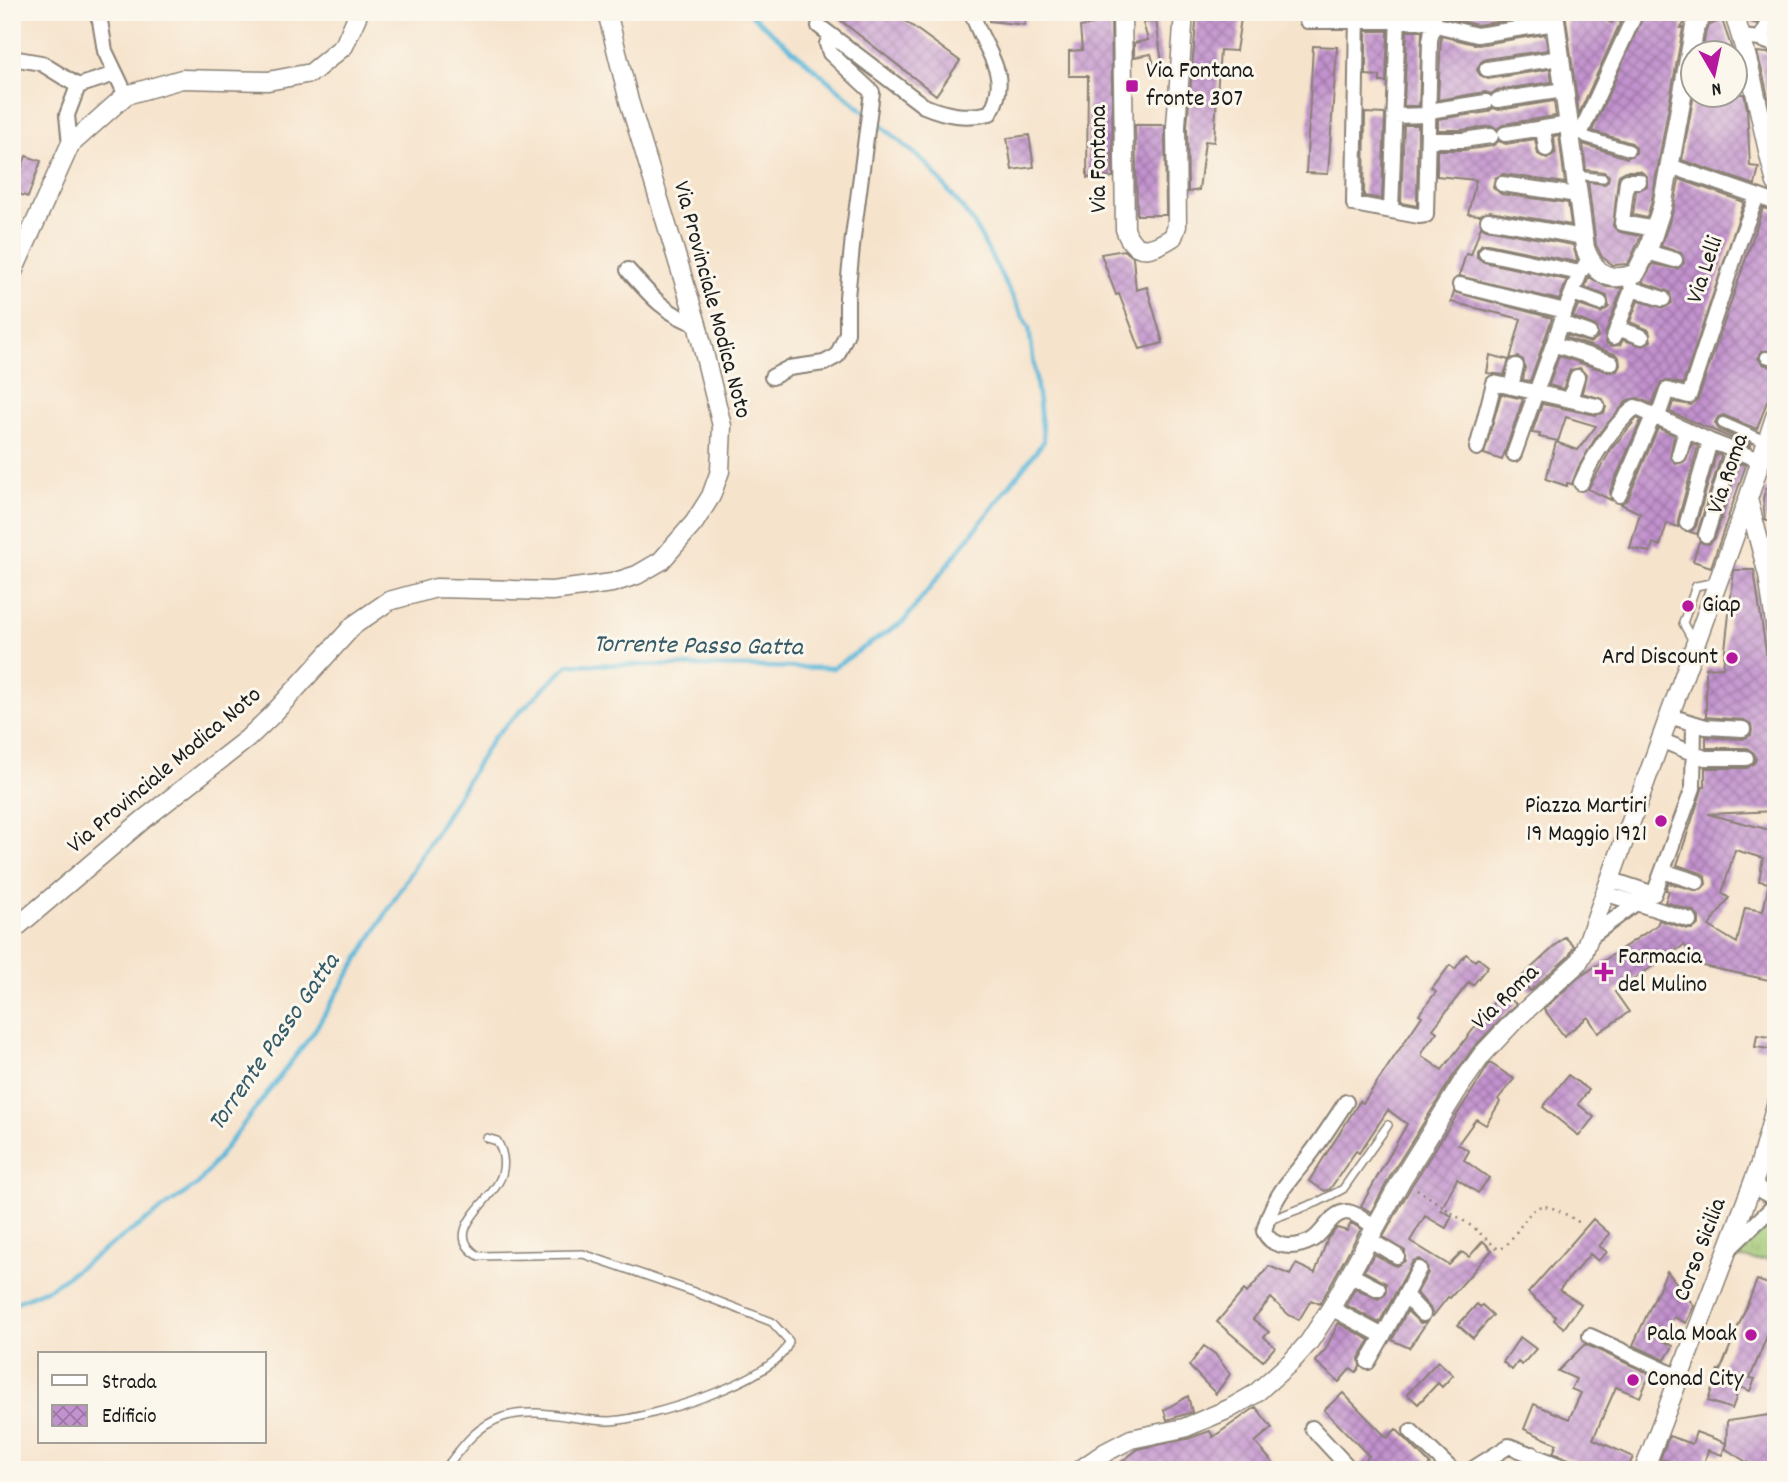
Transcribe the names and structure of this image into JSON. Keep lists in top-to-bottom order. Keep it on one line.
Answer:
{"streets":{"street":["Via Fontana","Via Lelli","Via Provinciale Modica Noto","Via Roma","Corso Sicilia"]},"water":["Torrente Passo Gatta"],"places":{"transit":["Via Fontana fronte 307"],"other":["Giap","Ard Discount","Piazza Martiri 19 Maggio 1921","Pala Moak","Conad City"],"health":["Farmacia del Mulino"]},"legend":["Strada","Edificio"],"north":"bottom"}
